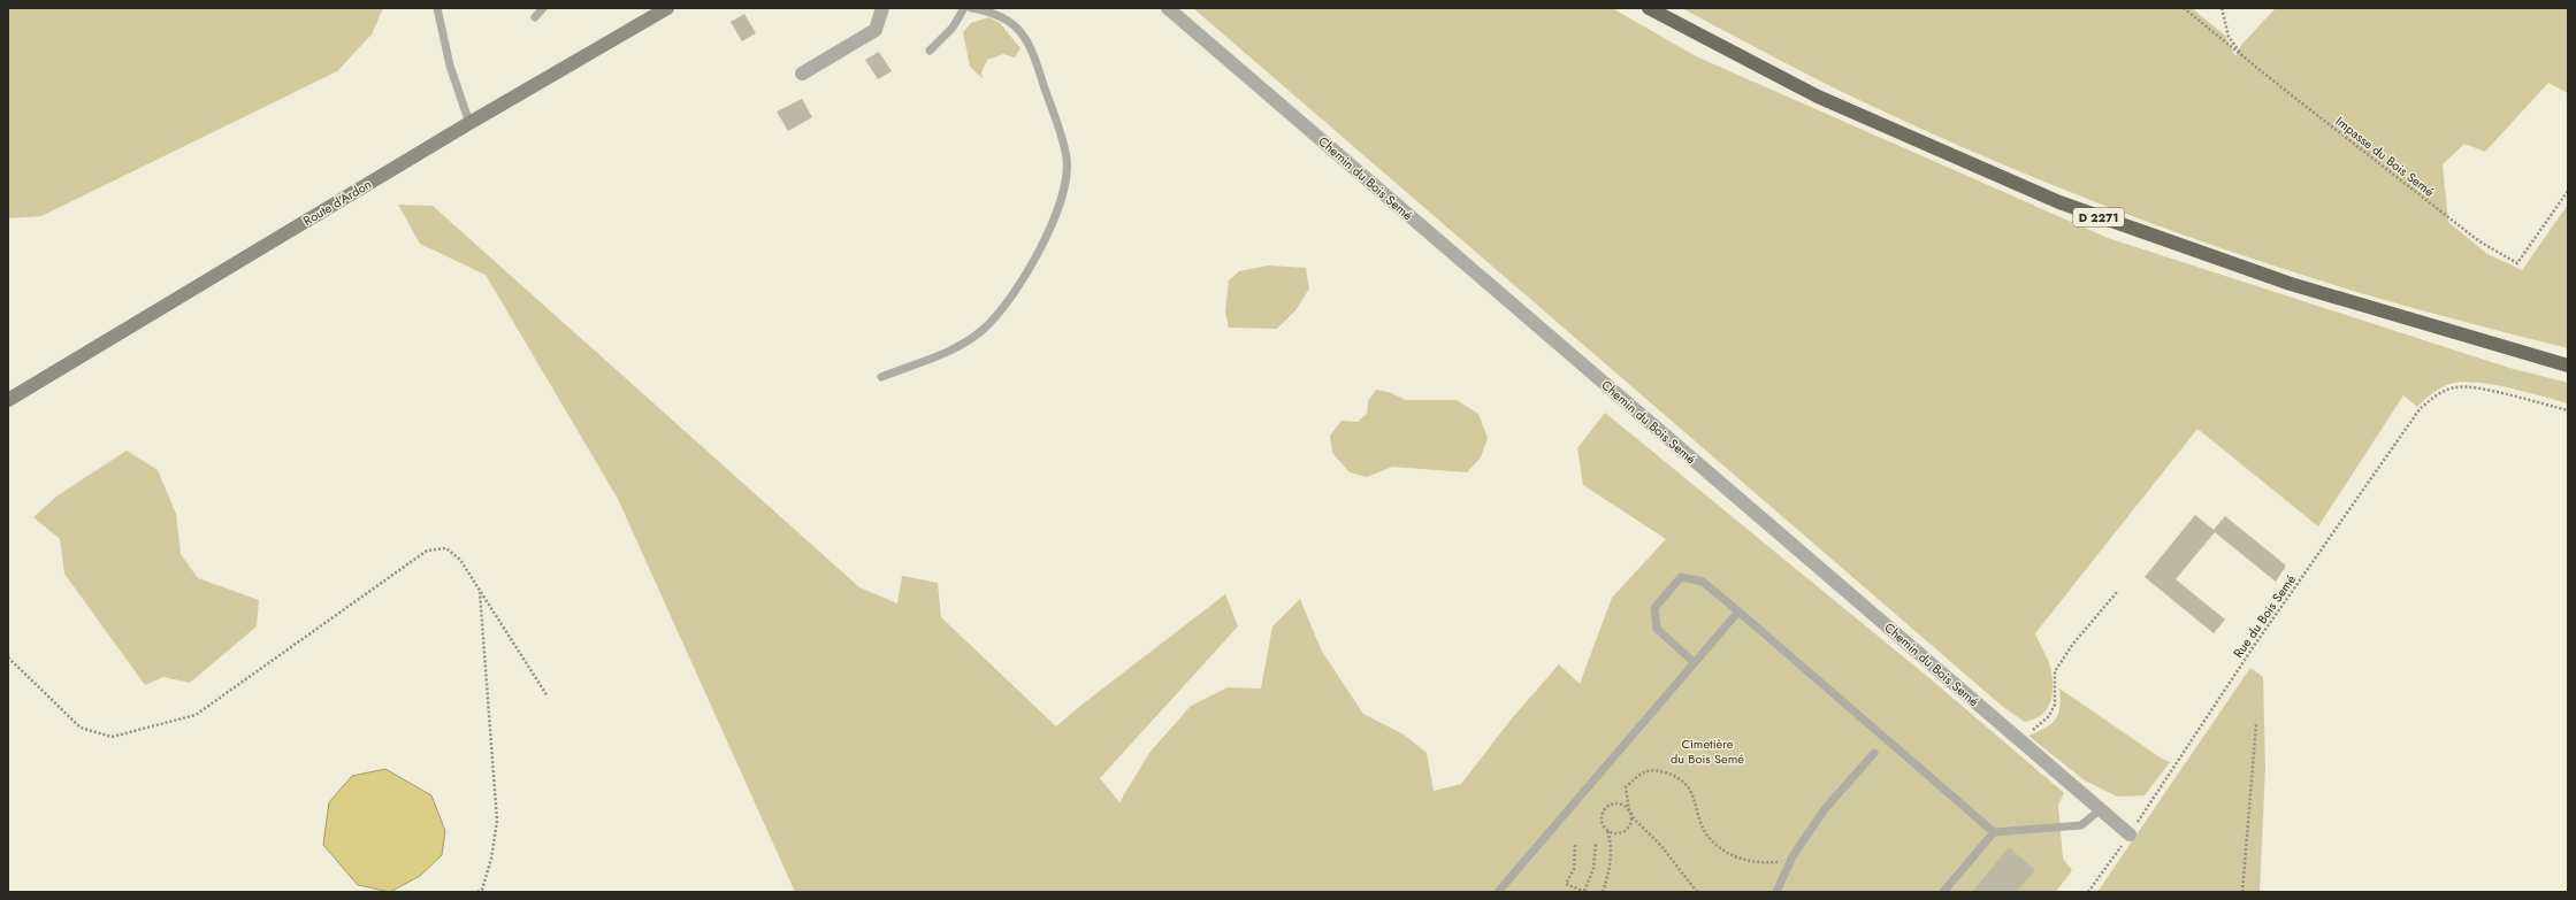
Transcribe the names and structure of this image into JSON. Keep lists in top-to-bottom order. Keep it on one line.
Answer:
{"streets":{"highway":["D 2271"],"main road":["Route d'Ardon"],"street":["Chemin du Bois Semé"],"path":["Impasse du Bois Semé","Rue du Bois Semé"]},"crossings":[["Chemin du Bois Semé","Rue du Bois Semé"]],"parks":["Cimetière du Bois Semé"]}
